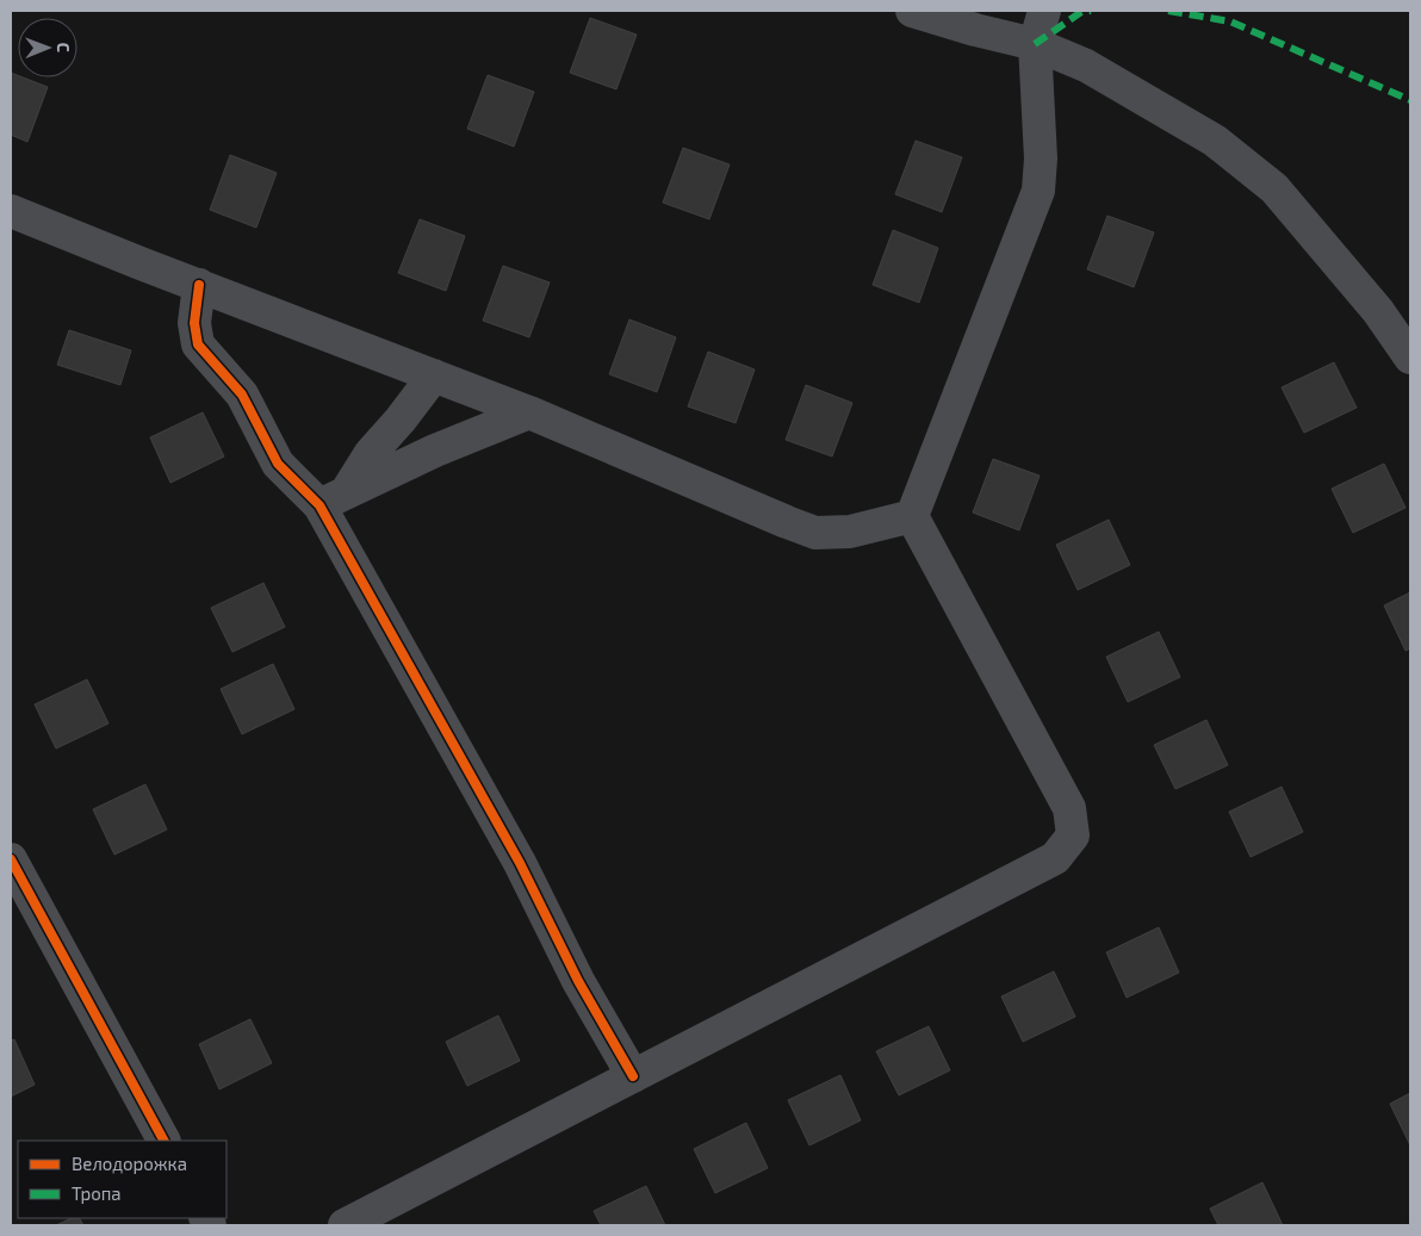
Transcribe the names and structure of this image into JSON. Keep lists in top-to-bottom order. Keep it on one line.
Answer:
{"legend":["Велодорожка","Тропа"],"north":"right"}
